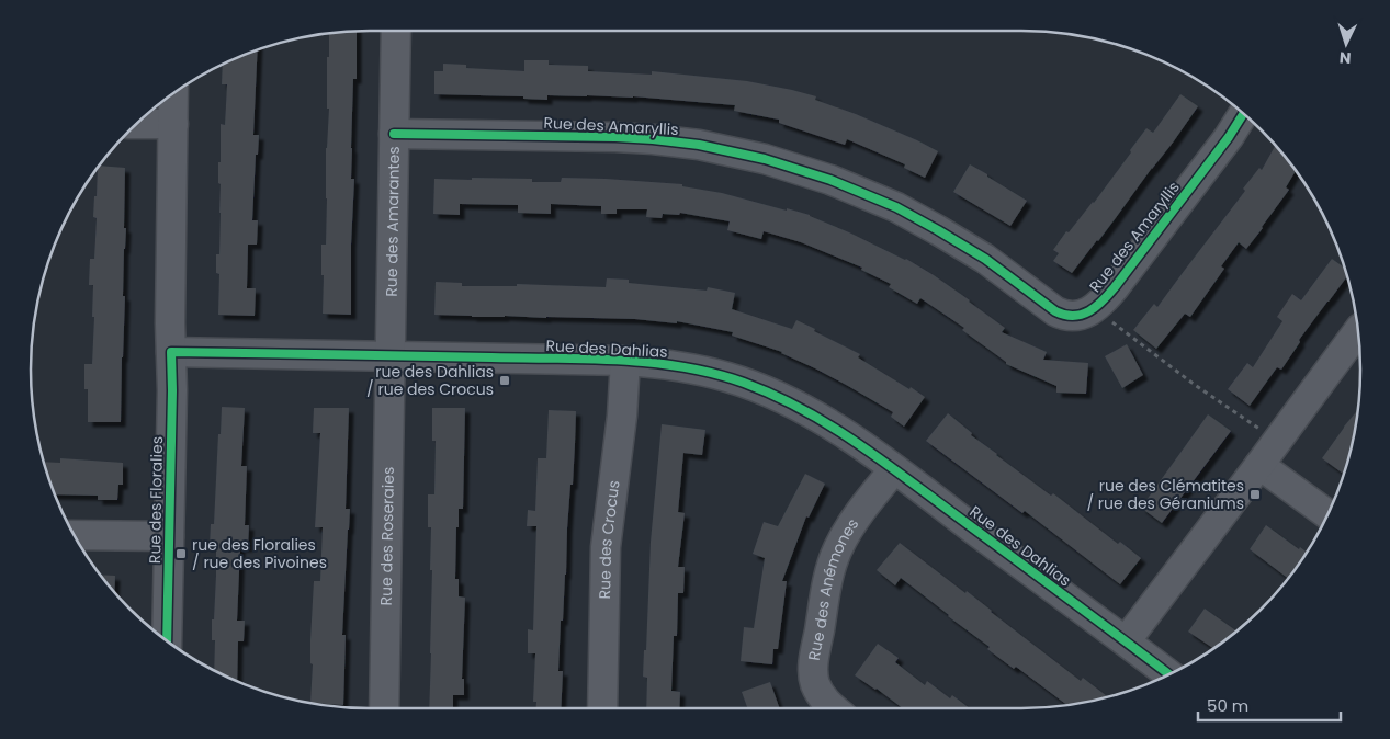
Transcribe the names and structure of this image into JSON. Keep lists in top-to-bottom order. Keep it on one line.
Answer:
{"streets":{"street":["Rue des Amaryllis","Rue des Amarantes","Rue des Dahlias","Rue des Floralies","Rue des Roseraies","Rue des Crocus","Rue des Anémones"]},"crossings":[["Rue des Amaryllis","Rue des Amarantes"],["Rue des Amarantes","Rue des Dahlias"],["Rue des Amarantes","Rue des Roseraies"],["Rue des Dahlias","Rue des Floralies"],["Rue des Dahlias","Rue des Roseraies"],["Rue des Dahlias","Rue des Crocus"],["Rue des Dahlias","Rue des Anémones"]],"places":{"transit":["rue des Dahlias / rue des Crocus","rue des Clématites / rue des Géraniums","rue des Floralies / rue des Pivoines"]},"scale_bar":"50 m","north":"bottom"}
